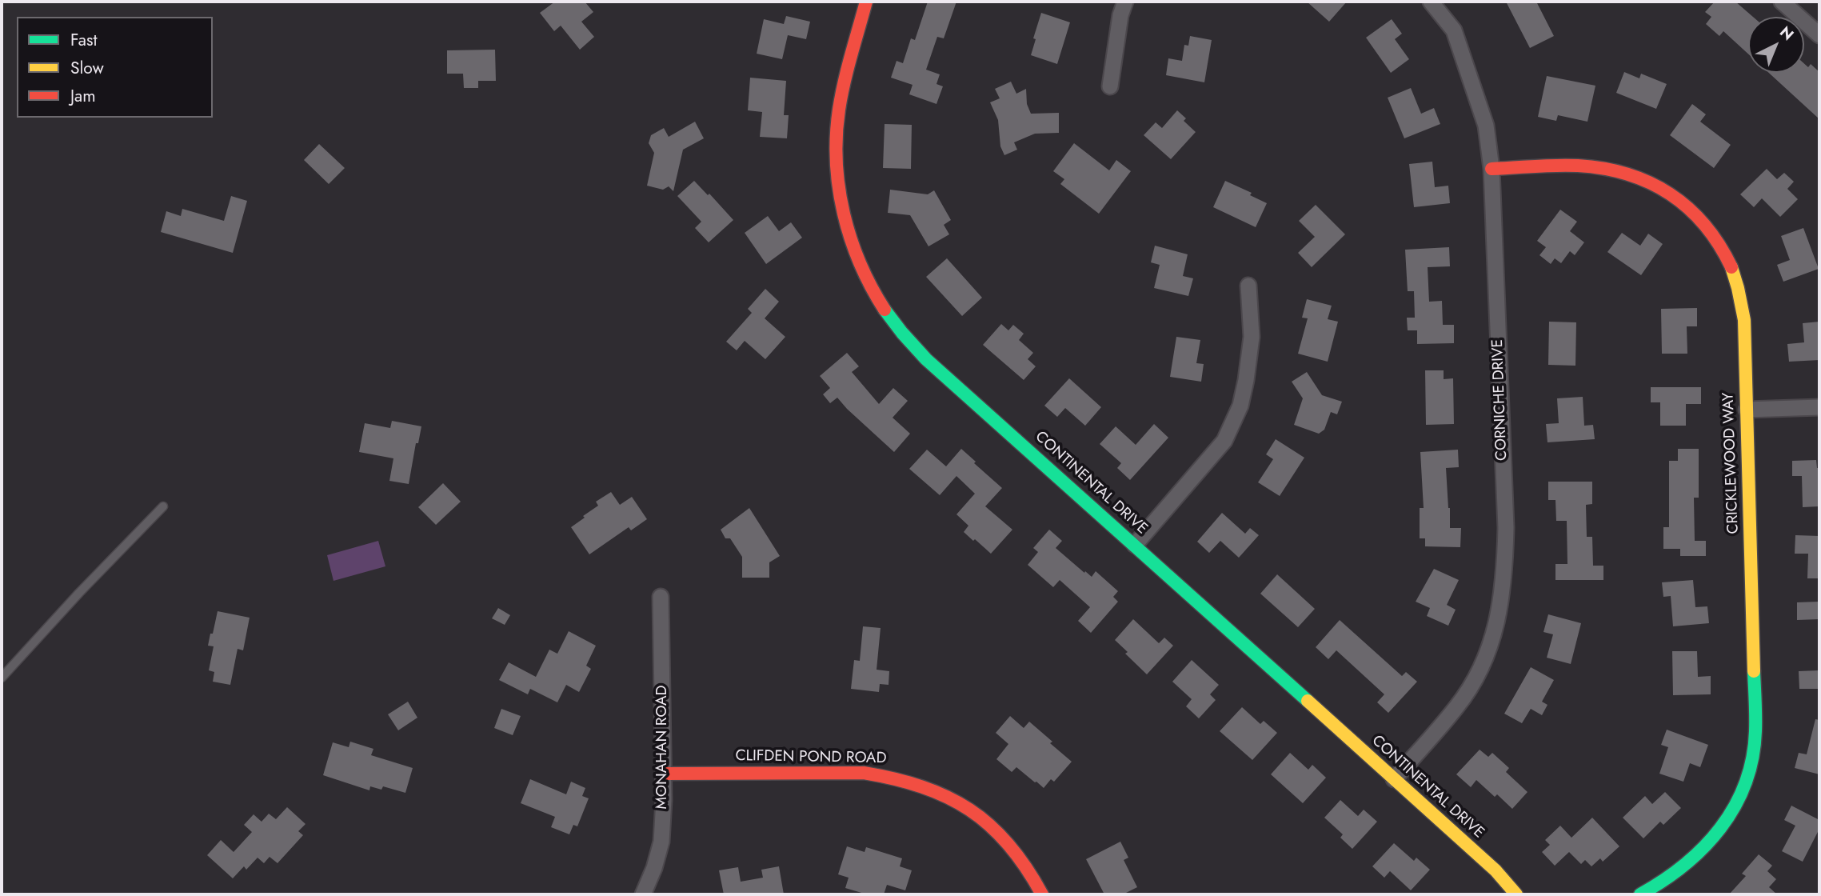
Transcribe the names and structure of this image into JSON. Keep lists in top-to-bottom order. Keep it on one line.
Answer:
{"streets":{"street":["CORNICHE DRIVE","CRICKLEWOOD WAY","CONTINENTAL DRIVE","MONAHAN ROAD","CLIFDEN POND ROAD"]},"crossings":[["CORNICHE DRIVE","CRICKLEWOOD WAY"],["CORNICHE DRIVE","CONTINENTAL DRIVE"],["MONAHAN ROAD","CLIFDEN POND ROAD"]],"legend":["Fast","Slow","Jam"],"north":"top right"}
